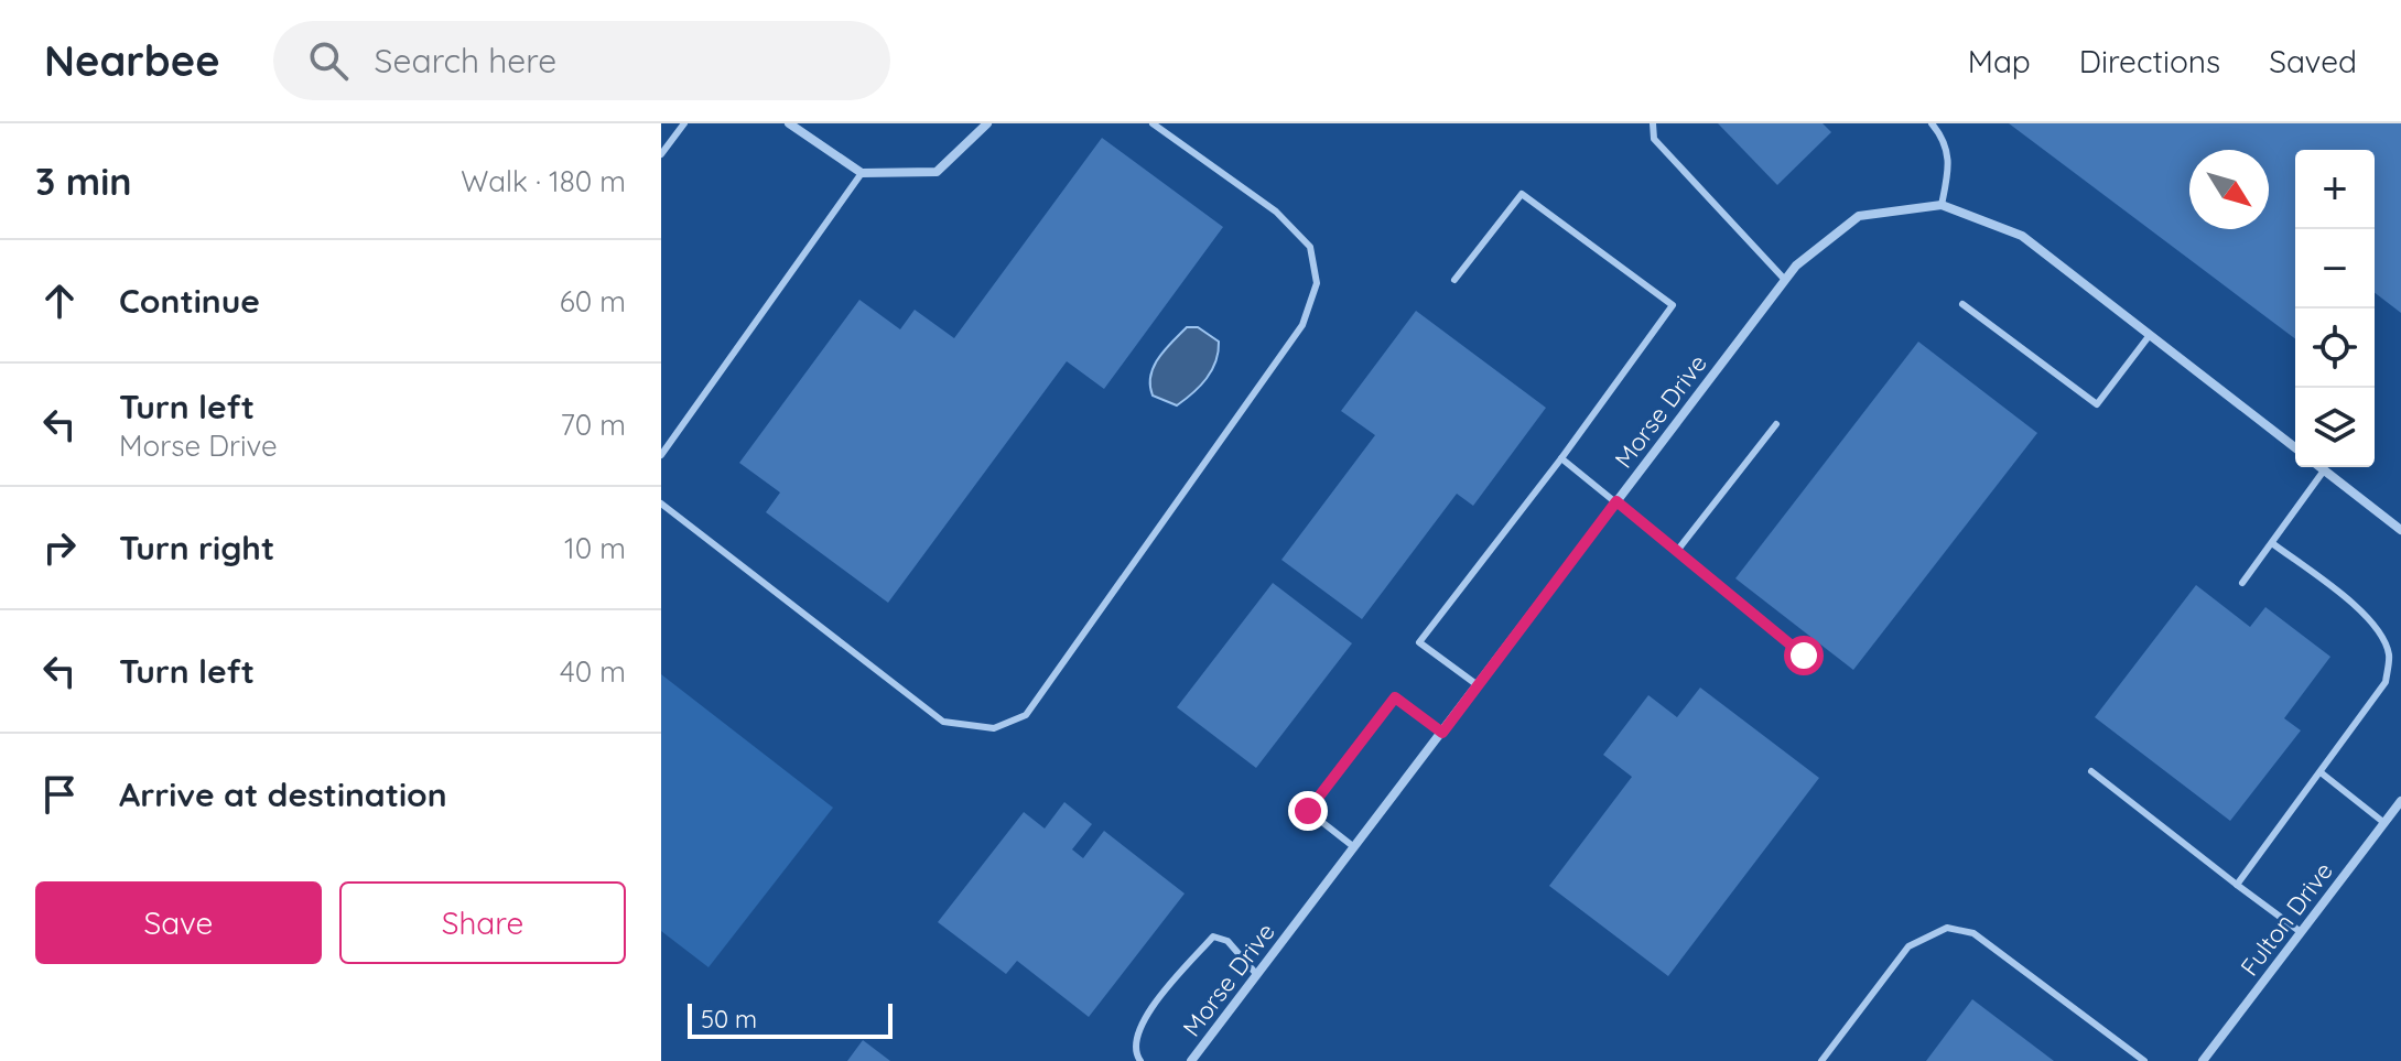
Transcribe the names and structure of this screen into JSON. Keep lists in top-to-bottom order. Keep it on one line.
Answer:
{"streets":{"street":["Morse Drive","Fulton Drive"]},"scale_bar":"50 m","north":"bottom right","page":{"header":"Nearbee","search":"Search here","nav":["Map","Directions","Saved"],"heading":["3 min","Walk · 180 m"],"map_buttons":["+","−"],"list":[["Continue","60 m"],["Turn left","Morse Drive","70 m"],["Turn right","10 m"],["Turn left","40 m"],"Arrive at destination"],"buttons":["Save","Share"],"scale":"50 m"}}
